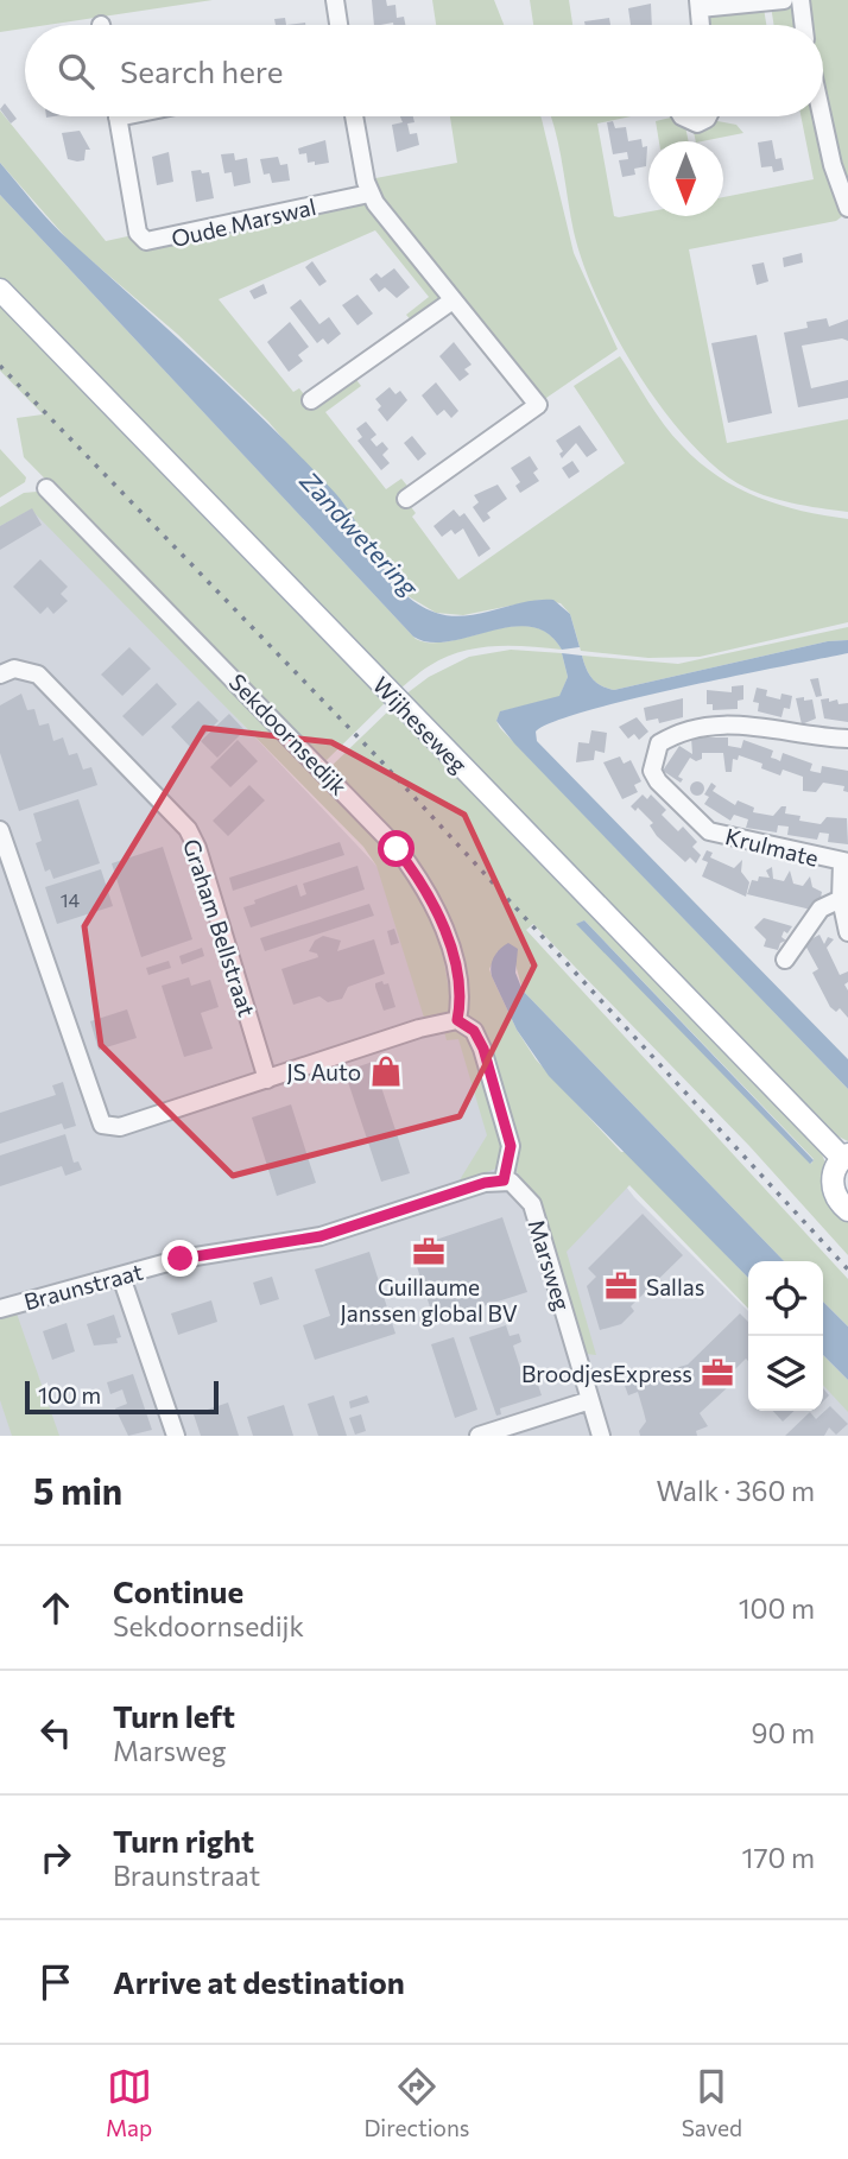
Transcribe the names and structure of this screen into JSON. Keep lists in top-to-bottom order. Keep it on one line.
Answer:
{"streets":{"main road":["Wijheseweg"],"street":["Oude Marswal","Sekdoornsedijk","Krulmate","Graham Bellstraat","Marsweg","Braunstraat"]},"crossings":[["Marsweg","Braunstraat"]],"water":["Zandwetering"],"places":{"shop":["JS Auto"],"office":["Guillaume Janssen global BV","Sallas","BroodjesExpress"]},"house_numbers":["14"],"scale_bar":"100 m","north":"bottom","page":{"search":"Search here","scale":"100 m","heading":["5 min","Walk · 360 m"],"list":[["Continue","Sekdoornsedijk","100 m"],["Turn left","Marsweg","90 m"],["Turn right","Braunstraat","170 m"],"Arrive at destination"],"nav":["Map","Directions","Saved"]}}
